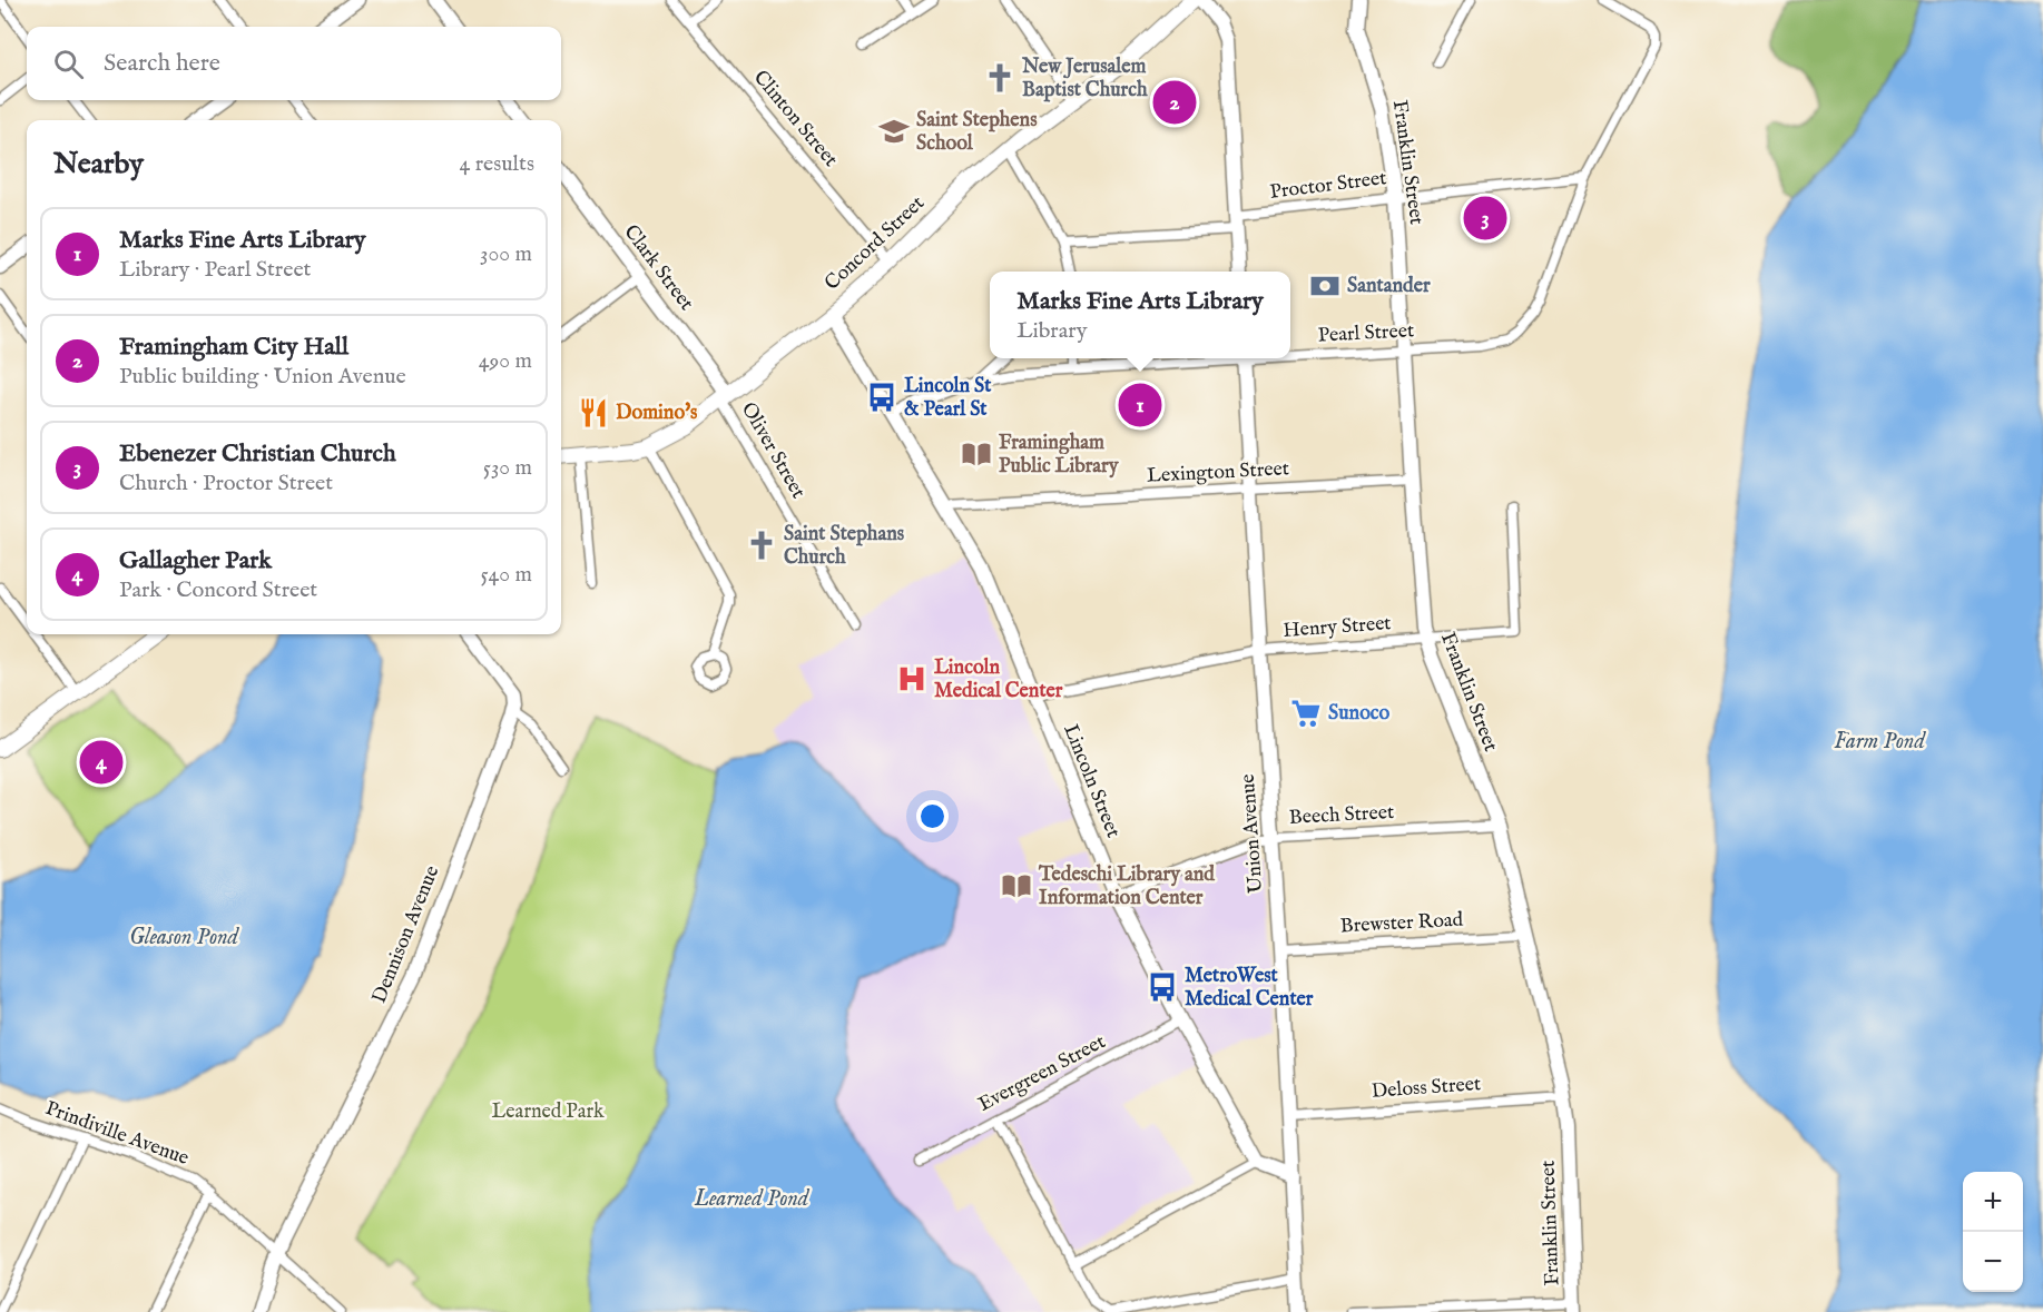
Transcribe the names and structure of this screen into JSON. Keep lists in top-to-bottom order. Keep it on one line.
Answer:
{"streets":{"main road":["Concord Street"],"street":["Clinton Street","Franklin Street","Proctor Street","Clark Street","Pearl Street","Oliver Street","Lexington Street","Henry Street","Lincoln Street","Beech Street","Union Avenue","Brewster Road","Dennison Avenue","Evergreen Street","Deloss Street","Prindiville Avenue"]},"crossings":[["Clinton Street","Concord Street"],["Franklin Street","Proctor Street"],["Franklin Street","Pearl Street"],["Franklin Street","Lexington Street"],["Franklin Street","Henry Street"],["Franklin Street","Beech Street"],["Franklin Street","Brewster Road"],["Franklin Street","Deloss Street"],["Proctor Street","Pearl Street"],["Concord Street","Clark Street"],["Concord Street","Oliver Street"],["Concord Street","Lincoln Street"],["Clark Street","Oliver Street"],["Pearl Street","Lincoln Street"],["Lexington Street","Lincoln Street"],["Lexington Street","Union Avenue"],["Henry Street","Lincoln Street"],["Henry Street","Union Avenue"],["Lincoln Street","Beech Street"],["Lincoln Street","Evergreen Street"],["Beech Street","Union Avenue"],["Union Avenue","Brewster Road"],["Union Avenue","Deloss Street"],["Dennison Avenue","Prindiville Avenue"]],"water":["Farm Pond","Gleason Pond","Learned Pond"],"parks":["Learned Park"],"places":{"church":["New Jerusalem Baptist Church","Saint Stephans Church"],"school or university":["Saint Stephens School"],"bank":["Santander"],"bus stop":["Lincoln St & Pearl St","MetroWest Medical Center"],"restaurant":["Domino's"],"library":["Framingham Public Library","Tedeschi Library and Information Center"],"hospital":["Lincoln Medical Center"],"supermarket":["Sunoco"]},"page":{"search":"Search here","pins":["2","3","1","4"],"heading":["Nearby","4 results"],"list":[{"mark":"1","name":"Marks Fine Arts Library","note":"Library · Pearl Street","value":"300 m"},{"mark":"2","name":"Framingham City Hall","note":"Public building · Union Avenue","value":"490 m"},{"mark":"3","name":"Ebenezer Christian Church","note":"Church · Proctor Street","value":"530 m"},{"mark":"4","name":"Gallagher Park","note":"Park · Concord Street","value":"540 m"}],"popup":["Marks Fine Arts Library","Library"],"map_buttons":["+","−"]}}
